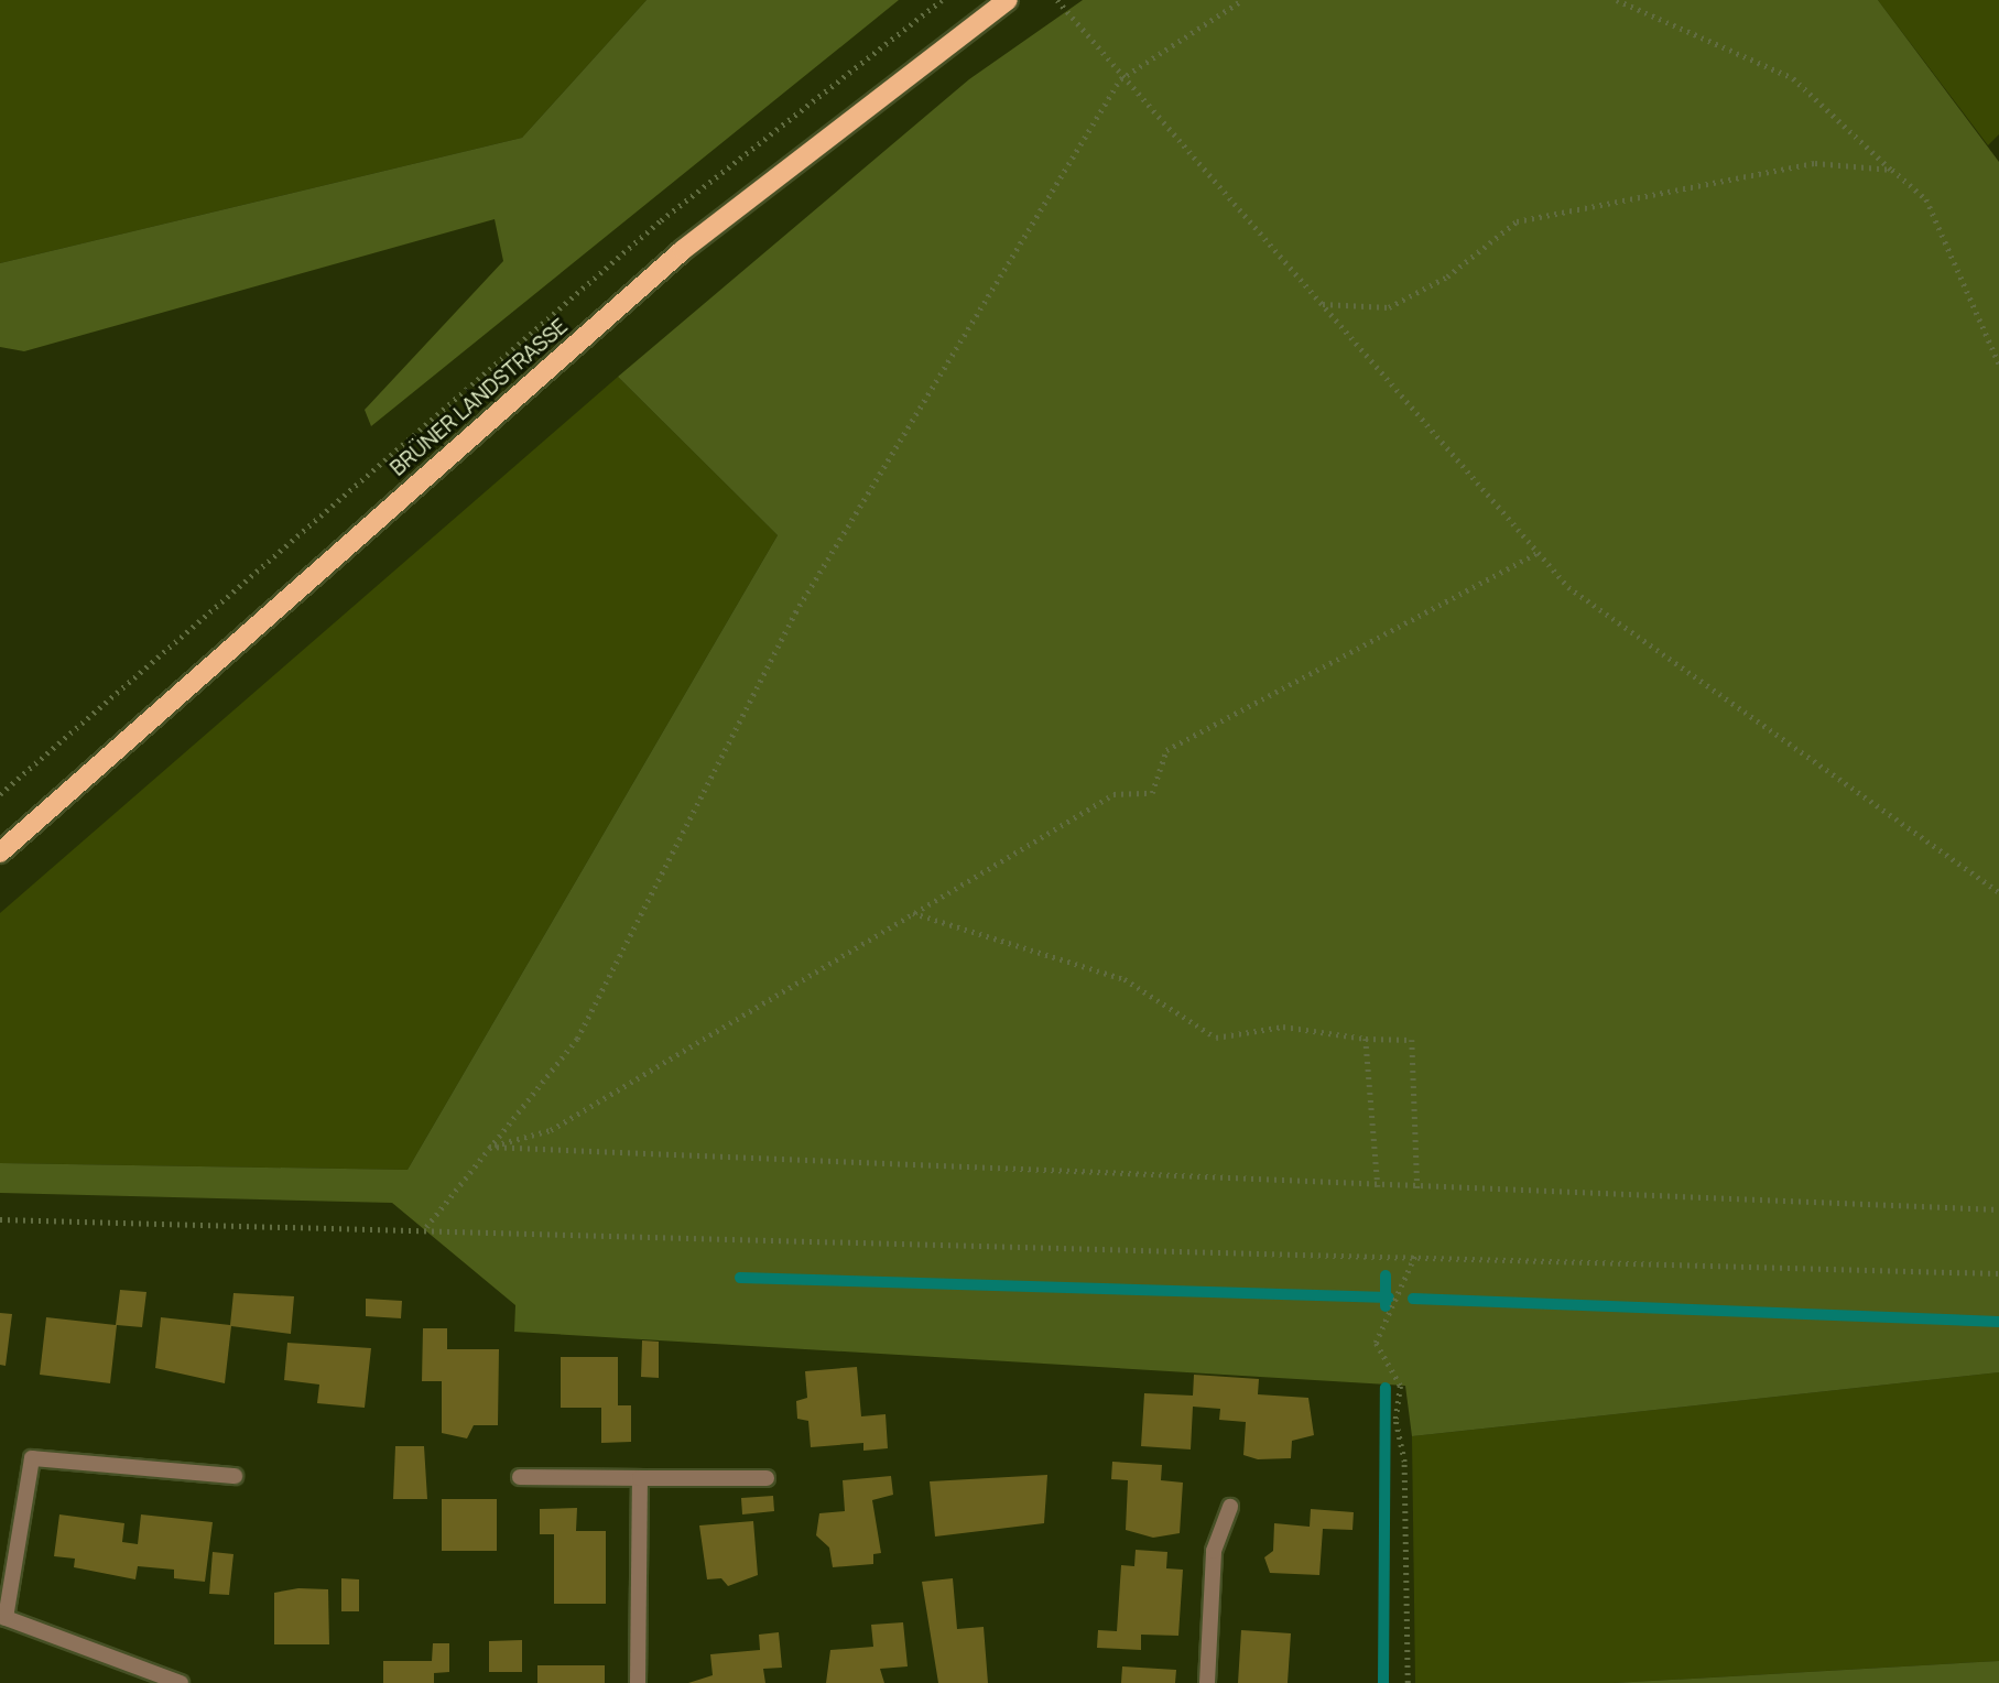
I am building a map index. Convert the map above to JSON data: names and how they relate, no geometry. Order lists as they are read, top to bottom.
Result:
{
  "streets": {
    "main road": ["BRÜNER LANDSTRASSE"]
  }
}
